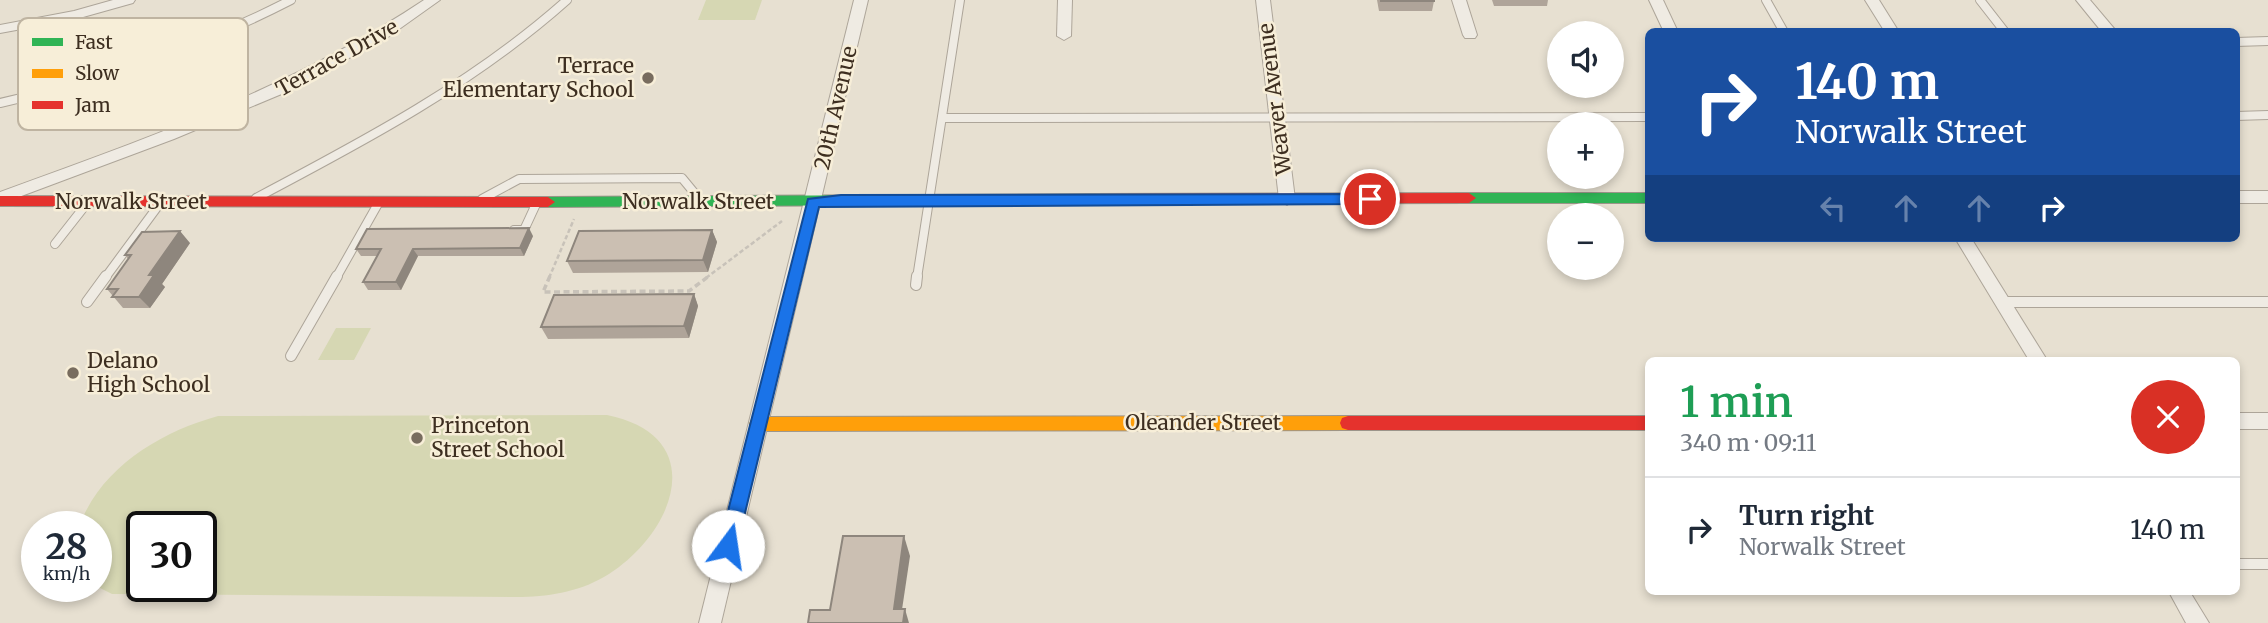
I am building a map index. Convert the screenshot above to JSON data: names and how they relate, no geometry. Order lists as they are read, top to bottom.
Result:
{
  "streets": {
    "street": [
      "Terrace Drive",
      "Weaver Avenue",
      "20th Avenue",
      "Norwalk Street",
      "Oleander Street"
    ]
  },
  "crossings": [
    ["Terrace Drive", "Norwalk Street"],
    ["Weaver Avenue", "Norwalk Street"],
    ["20th Avenue", "Norwalk Street"],
    ["20th Avenue", "Oleander Street"]
  ],
  "places": ["Terrace Elementary School", "Delano High School", "Princeton Street School"],
  "legend": ["Fast", "Slow", "Jam"],
  "page": {
    "map_buttons": ["+", "−"],
    "turn": ["140 m", "Norwalk Street"],
    "heading": ["1 min", "340 m · 09:11"],
    "list": [
      {
        "name": "Turn right",
        "note": "Norwalk Street",
        "value": "140 m"
      }
    ],
    "speed": "28 km/h",
    "limit": "30"
  }
}
